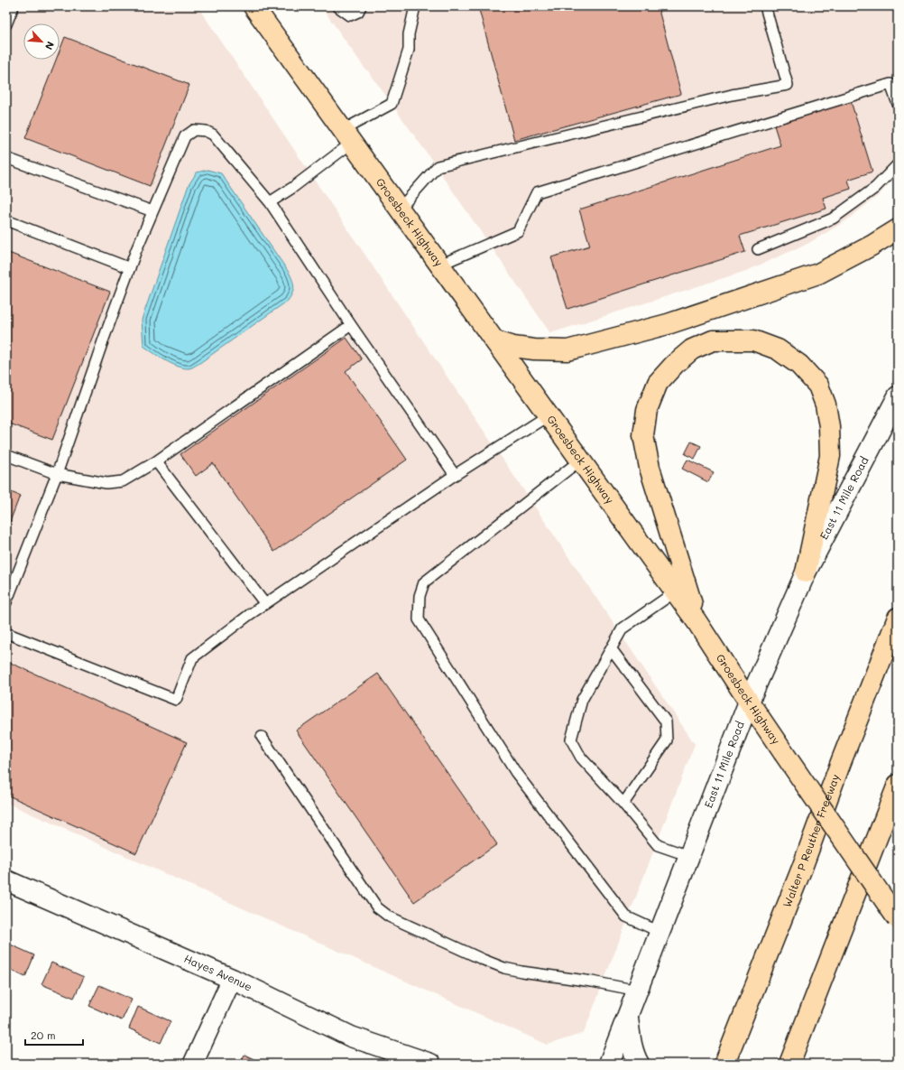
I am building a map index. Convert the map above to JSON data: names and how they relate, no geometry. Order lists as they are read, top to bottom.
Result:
{
  "streets": {
    "main road": [
      "Groesbeck Highway",
      "East 11 Mile Road",
      "Walter P Reuther Freeway",
      "Hayes Avenue"
    ]
  },
  "crossings": [
    ["Groesbeck Highway", "East 11 Mile Road"]
  ],
  "scale_bar": "20 m",
  "north": "bottom right"
}
